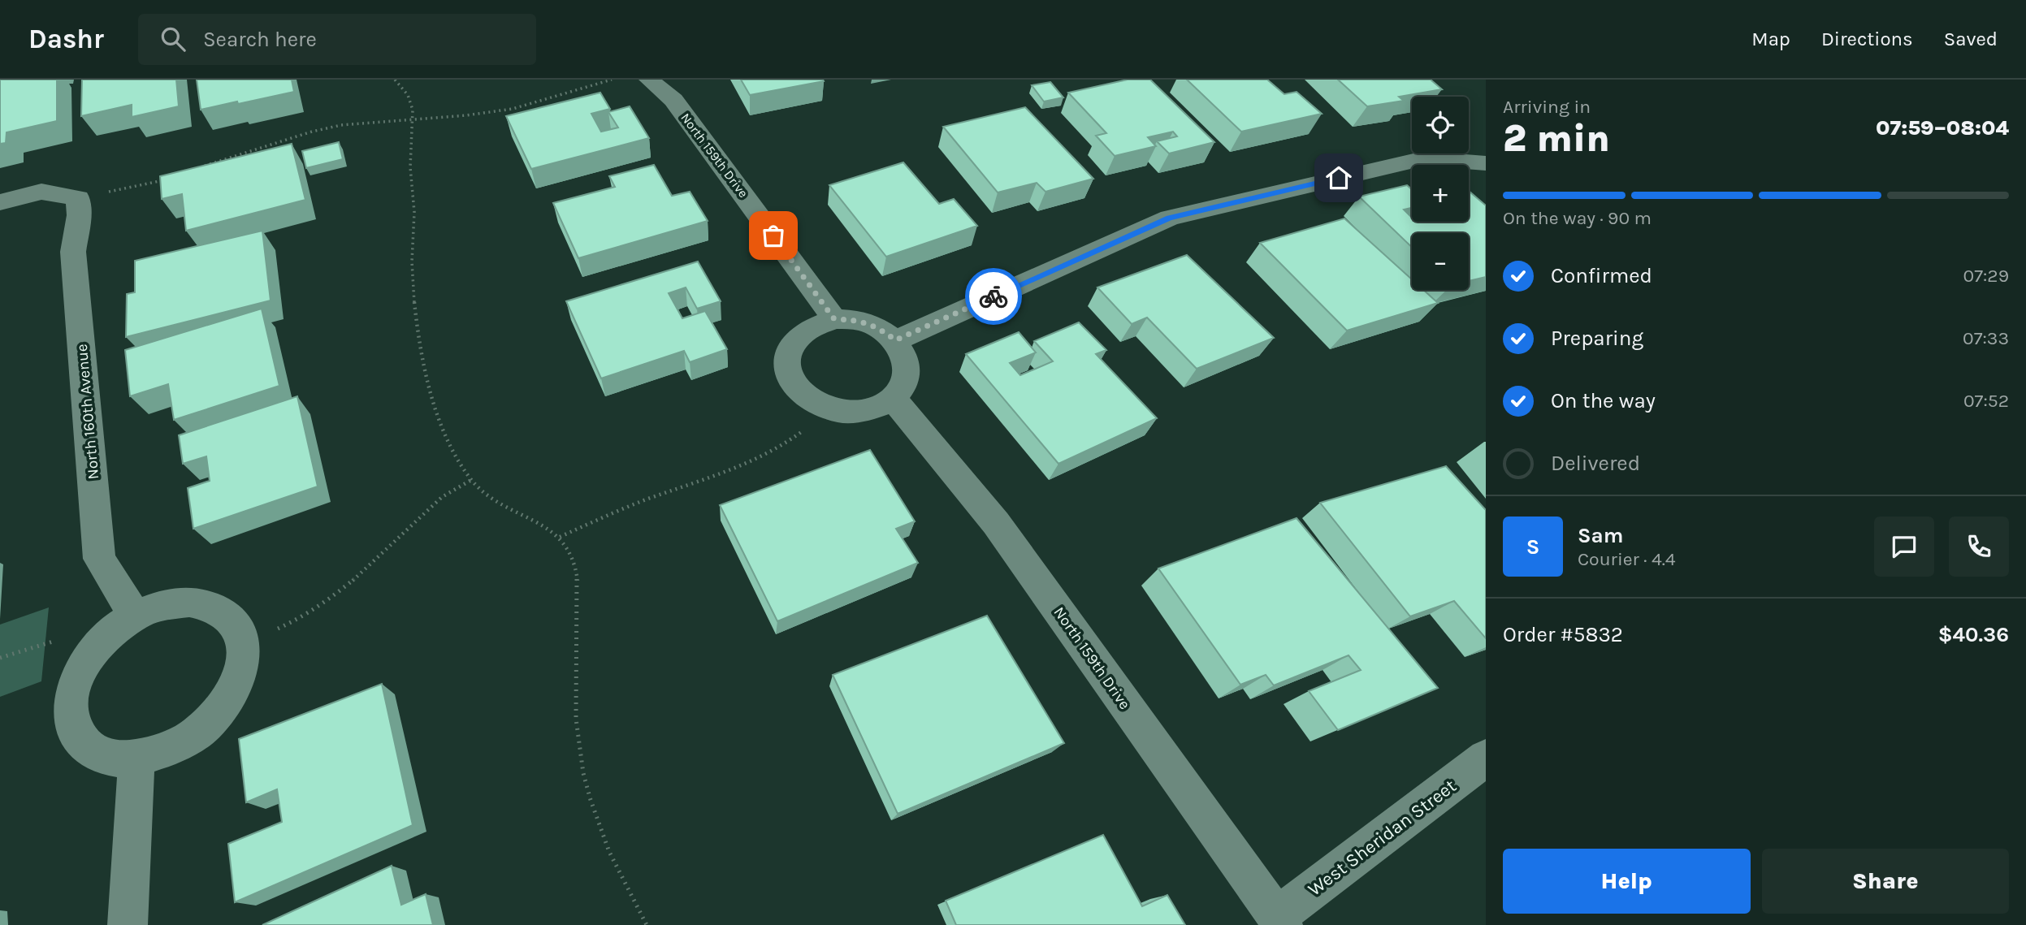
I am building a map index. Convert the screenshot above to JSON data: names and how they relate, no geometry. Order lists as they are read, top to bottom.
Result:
{
  "streets": {
    "street": ["North 159th Drive", "North 160th Avenue", "West Sheridan Street"]
  },
  "crossings": [
    ["North 159th Drive", "West Sheridan Street"]
  ],
  "page": {
    "header": "Dashr",
    "search": "Search here",
    "nav": ["Map", "Directions", "Saved"],
    "heading": ["2 min", "Arriving in", "07:59–08:04"],
    "panel": [
      "Sam",
      "Courier · 4.4",
      "Order #5832",
      "$40.36"
    ],
    "map_buttons": ["+", "−"],
    "bar": "On the way · 90 m",
    "list": [
      ["Confirmed", "07:29"],
      ["Preparing", "07:33"],
      ["On the way", "07:52"],
      "Delivered"
    ],
    "round": "S",
    "buttons": ["Help", "Share"]
  }
}
